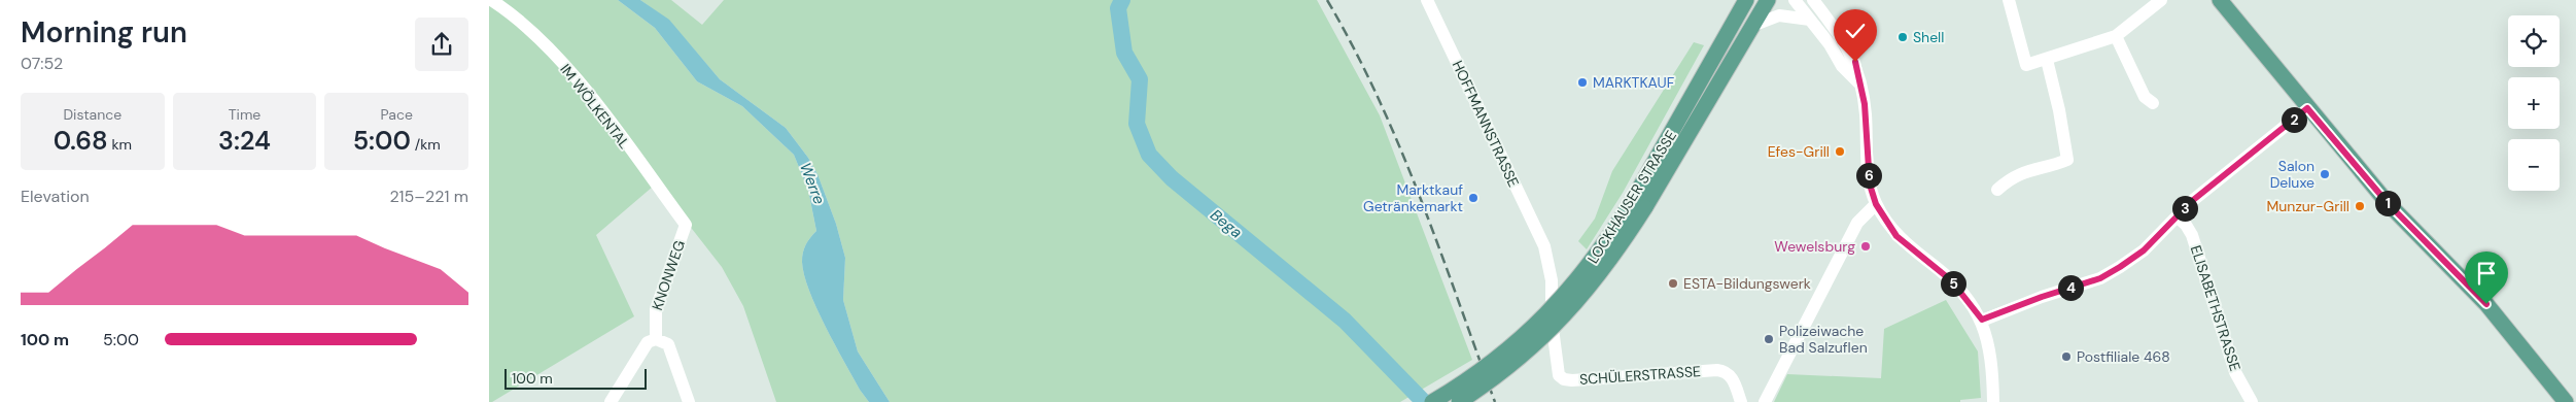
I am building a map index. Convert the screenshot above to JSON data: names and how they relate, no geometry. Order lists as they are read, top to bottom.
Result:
{
  "streets": {
    "main road": ["LOCKHAUSER STRASSE"],
    "street": [
      "IM WÖLKENTAL",
      "HOFFMANNSTRASSE",
      "KNONWEG",
      "ELISABETHSTRASSE",
      "SCHÜLERSTRASSE"
    ]
  },
  "crossings": [
    ["IM WÖLKENTAL", "KNONWEG"],
    ["HOFFMANNSTRASSE", "SCHÜLERSTRASSE"]
  ],
  "water": ["Werre", "Bega"],
  "places": [
    "Shell",
    "MARKTKAUF",
    "Efes-Grill",
    "Salon Deluxe",
    "Marktkauf Getränkemarkt",
    "Munzur-Grill",
    "Wewelsburg",
    "ESTA-Bildungswerk",
    "Polizeiwache Bad Salzuflen",
    "Postfiliale 468"
  ],
  "scale_bar": "100 m",
  "page": {
    "heading": ["Morning run", "07:52"],
    "map_buttons": ["+", "−"],
    "stats": [
      ["Distance", "0.68 km"],
      ["Time", "3:24"],
      ["Pace", "5:00 /km"]
    ],
    "pins": [
      "2",
      "6",
      "1",
      "3",
      "5",
      "4"
    ],
    "chart": ["Elevation", "215–221 m"],
    "list": [
      {
        "name": "100 m",
        "note": "5:00"
      }
    ],
    "scale": "100 m"
  }
}
